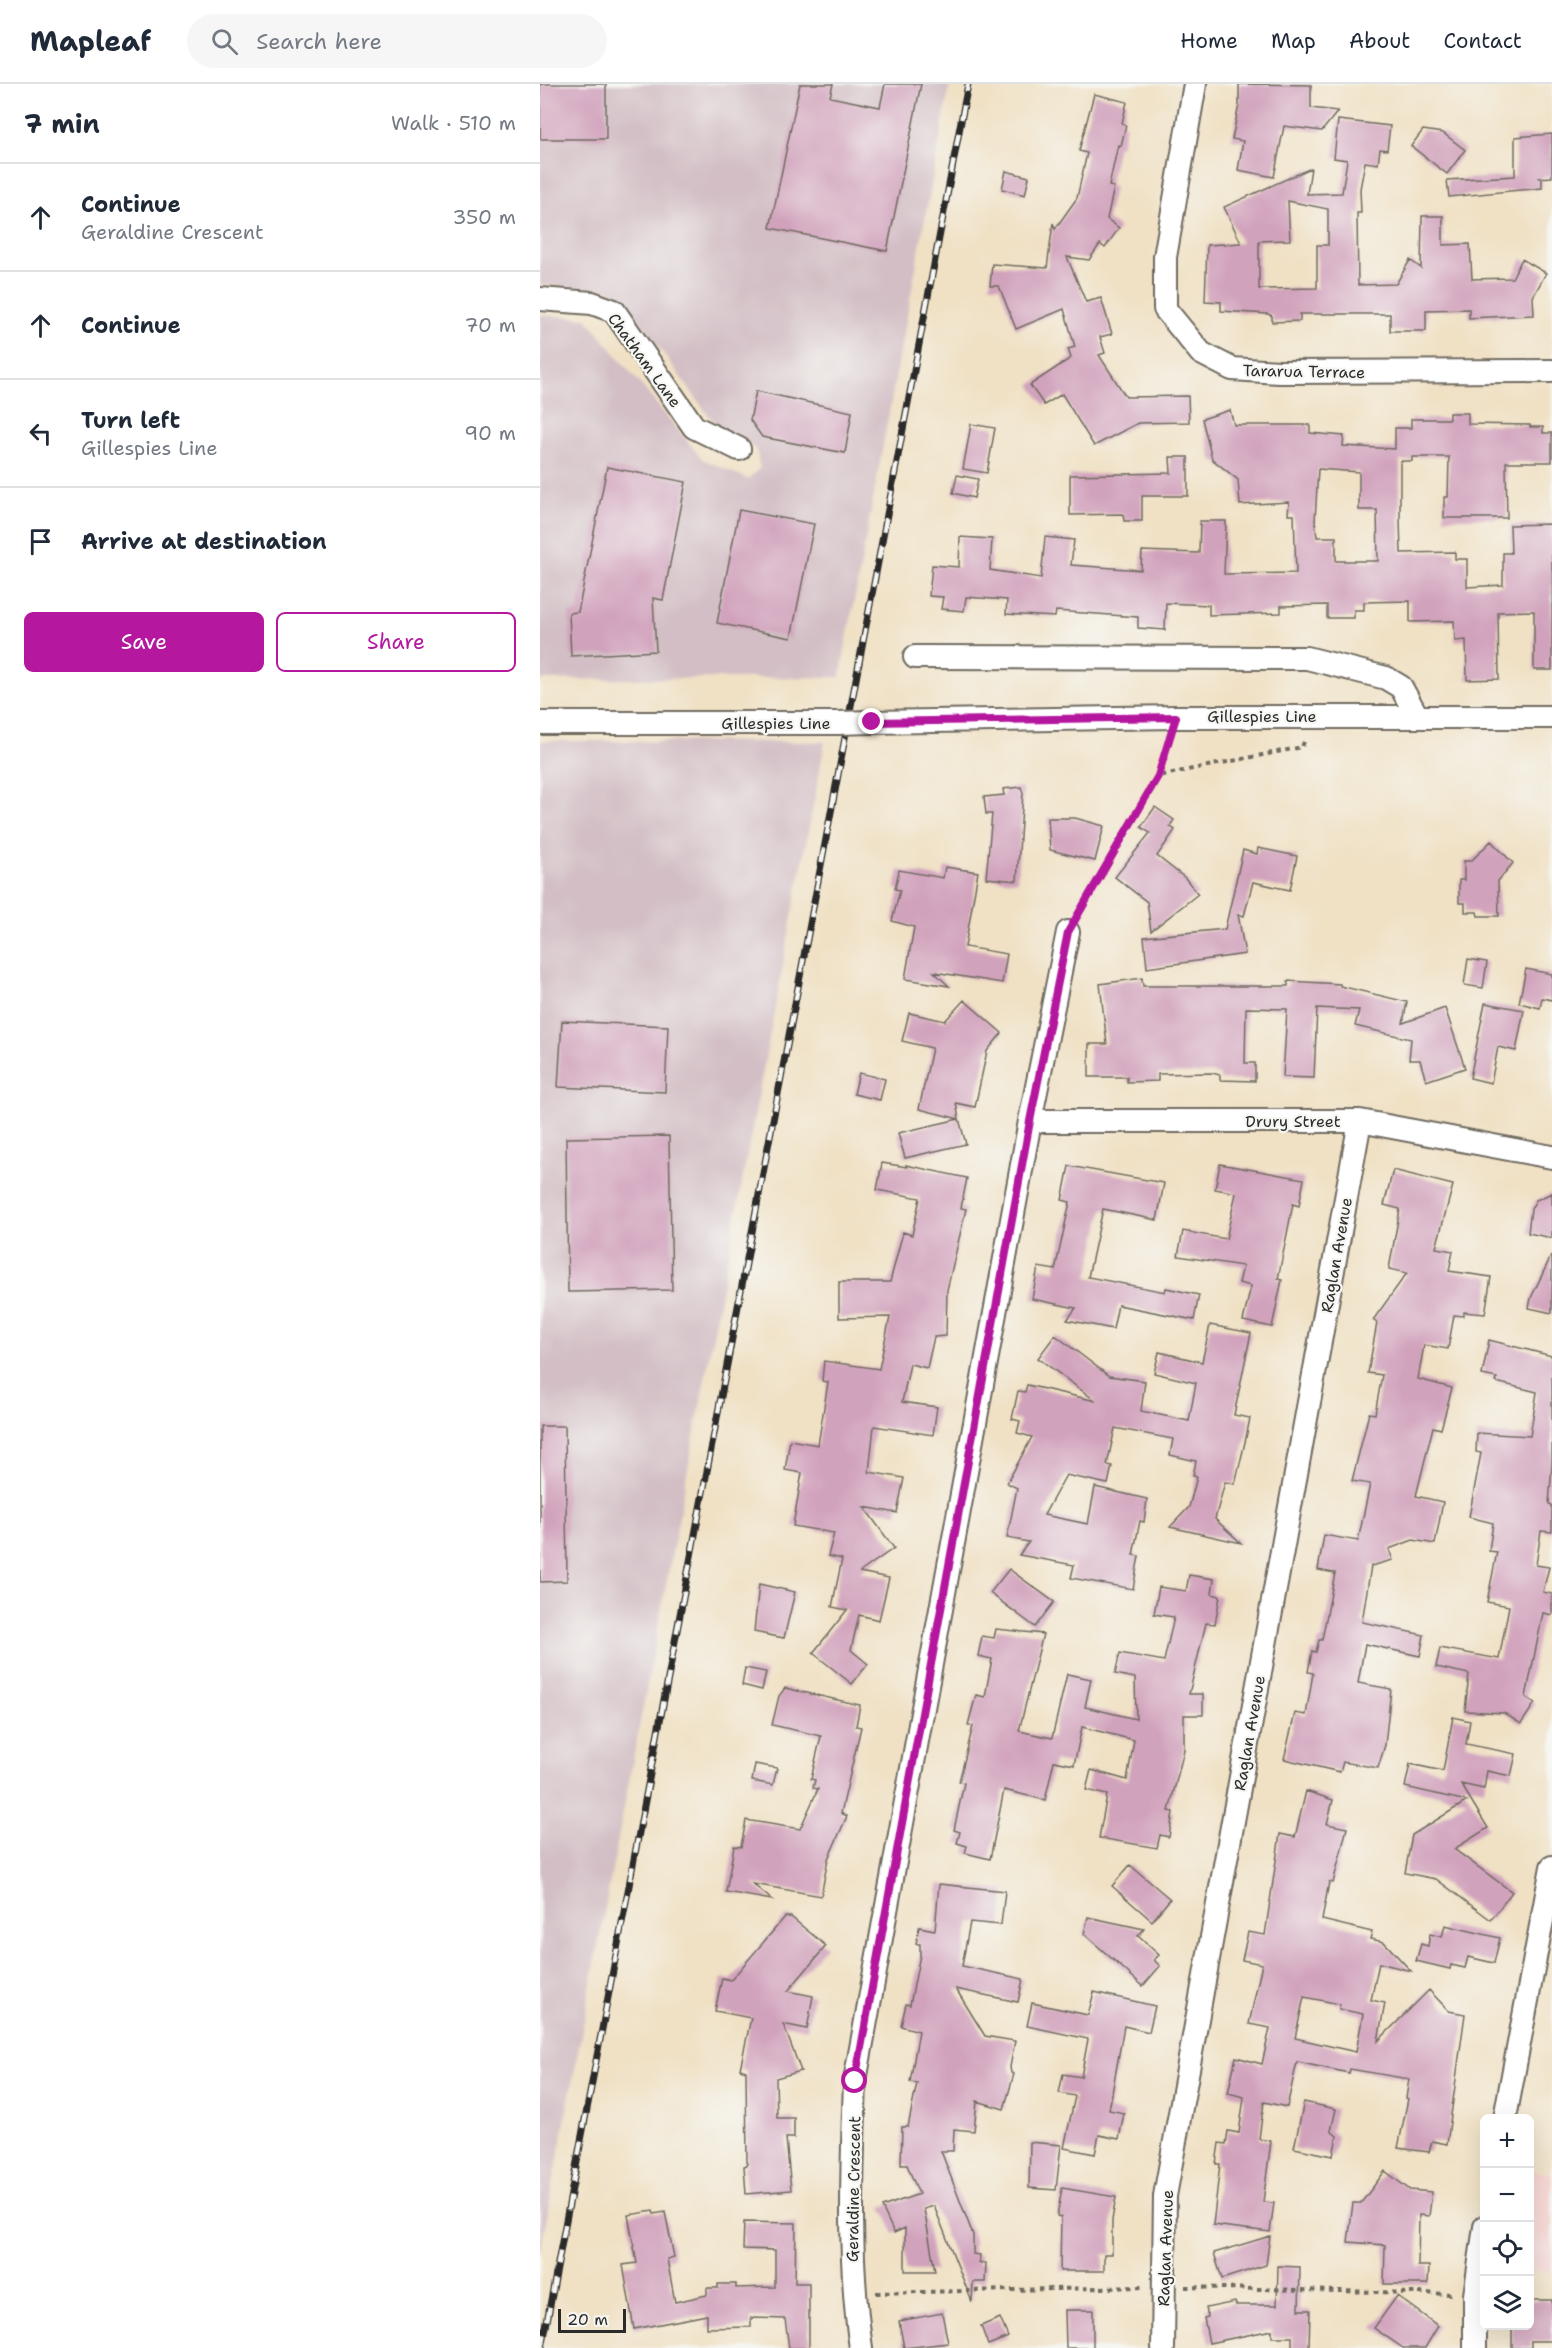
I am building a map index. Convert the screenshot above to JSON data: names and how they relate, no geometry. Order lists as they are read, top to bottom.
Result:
{
  "streets": {
    "street": [
      "Chatham Lane",
      "Tararua Terrace",
      "Gillespies Line",
      "Drury Street",
      "Raglan Avenue",
      "Geraldine Crescent"
    ]
  },
  "crossings": [
    ["Drury Street", "Raglan Avenue"],
    ["Drury Street", "Geraldine Crescent"]
  ],
  "scale_bar": "20 m",
  "page": {
    "header": "Mapleaf",
    "search": "Search here",
    "nav": [
      "Home",
      "Map",
      "About",
      "Contact"
    ],
    "heading": ["7 min", "Walk · 510 m"],
    "list": [
      ["Continue", "Geraldine Crescent", "350 m"],
      ["Continue", "70 m"],
      ["Turn left", "Gillespies Line", "90 m"],
      "Arrive at destination"
    ],
    "buttons": ["Save", "Share"],
    "map_buttons": ["+", "−"],
    "scale": "20 m"
  }
}
